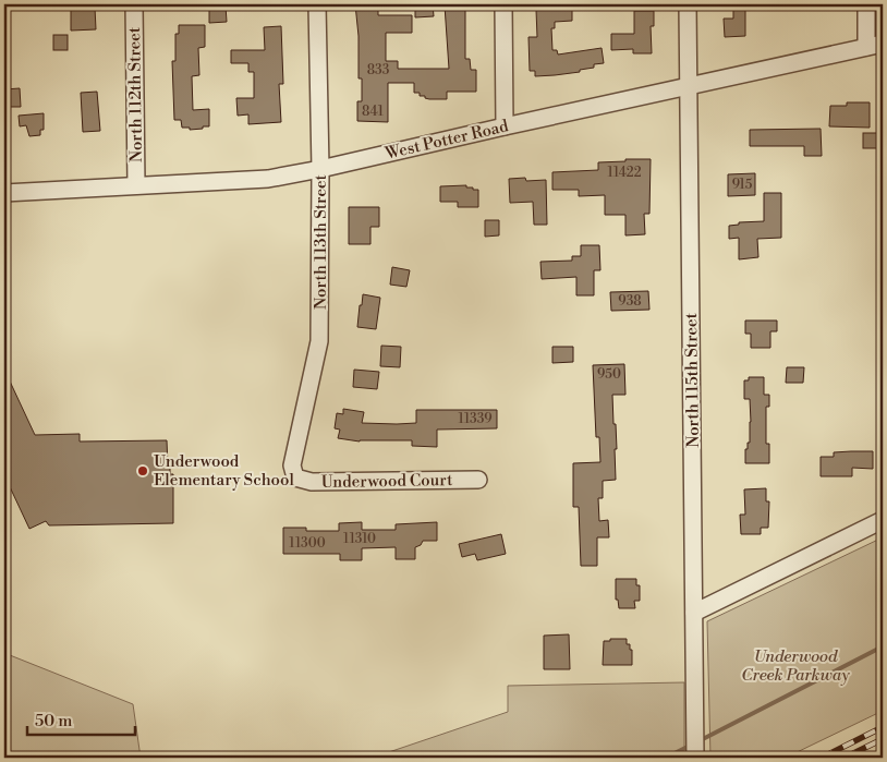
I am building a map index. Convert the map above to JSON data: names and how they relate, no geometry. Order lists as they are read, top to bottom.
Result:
{
  "streets": {
    "street": [
      "North 112th Street",
      "West Potter Road",
      "North 113th Street",
      "North 115th Street",
      "Underwood Court"
    ]
  },
  "crossings": [
    ["North 112th Street", "West Potter Road"],
    ["West Potter Road", "North 113th Street"],
    ["West Potter Road", "North 115th Street"],
    ["North 113th Street", "Underwood Court"]
  ],
  "parks": ["Underwood Creek Parkway"],
  "places": ["Underwood Elementary School"],
  "house_numbers": [
    "833",
    "841",
    "11422",
    "915",
    "938",
    "950",
    "11339",
    "11310",
    "11300"
  ],
  "scale_bar": "50 m"
}
